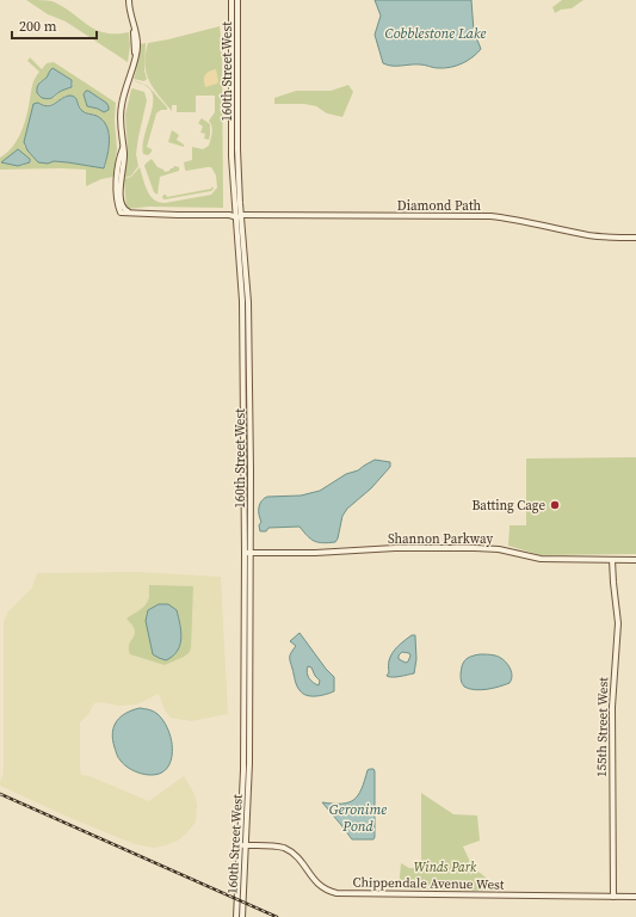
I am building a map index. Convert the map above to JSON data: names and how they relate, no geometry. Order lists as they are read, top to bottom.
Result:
{
  "streets": {
    "main road": [
      "160th Street West",
      "Diamond Path",
      "Shannon Parkway",
      "155th Street West",
      "Chippendale Avenue West"
    ]
  },
  "crossings": [
    ["160th Street West", "Diamond Path"],
    ["160th Street West", "Shannon Parkway"],
    ["160th Street West", "Chippendale Avenue West"],
    ["Shannon Parkway", "155th Street West"],
    ["155th Street West", "Chippendale Avenue West"]
  ],
  "water": ["Cobblestone Lake", "Geronime Pond"],
  "parks": ["Winds Park"],
  "places": ["Batting Cage"],
  "scale_bar": "200 m"
}
